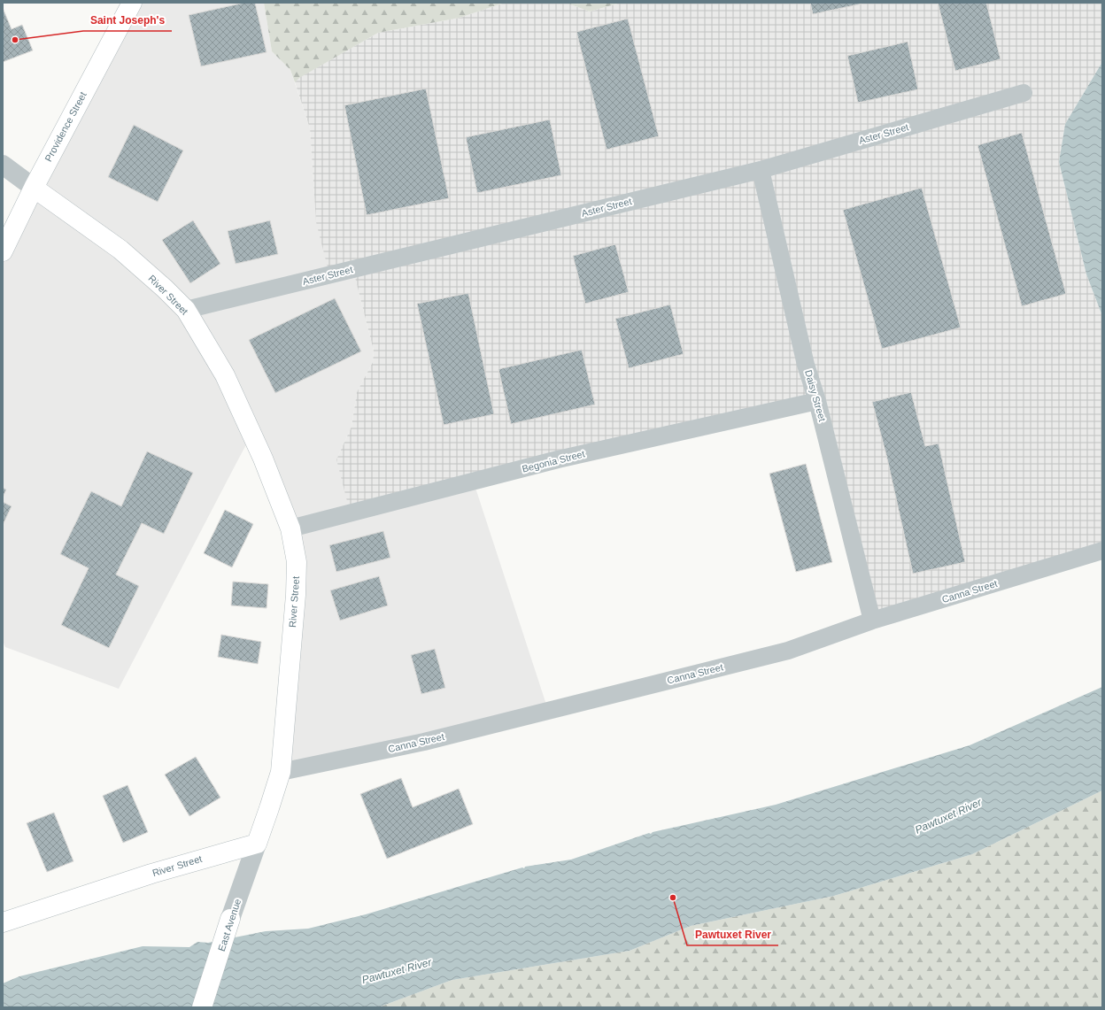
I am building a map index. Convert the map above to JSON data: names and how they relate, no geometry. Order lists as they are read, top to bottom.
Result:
{
  "streets": {
    "main road": ["Providence Street", "River Street", "East Avenue"],
    "street": [
      "Aster Street",
      "Daisy Street",
      "Begonia Street",
      "Canna Street"
    ]
  },
  "crossings": [
    ["Providence Street", "River Street"],
    ["Aster Street", "River Street"],
    ["Aster Street", "Daisy Street"],
    ["River Street", "Begonia Street"],
    ["River Street", "Canna Street"],
    ["River Street", "East Avenue"],
    ["Daisy Street", "Begonia Street"],
    ["Daisy Street", "Canna Street"]
  ],
  "water": ["Pawtuxet River"],
  "places": ["Saint Joseph's", "Pawtuxet River"]
}
